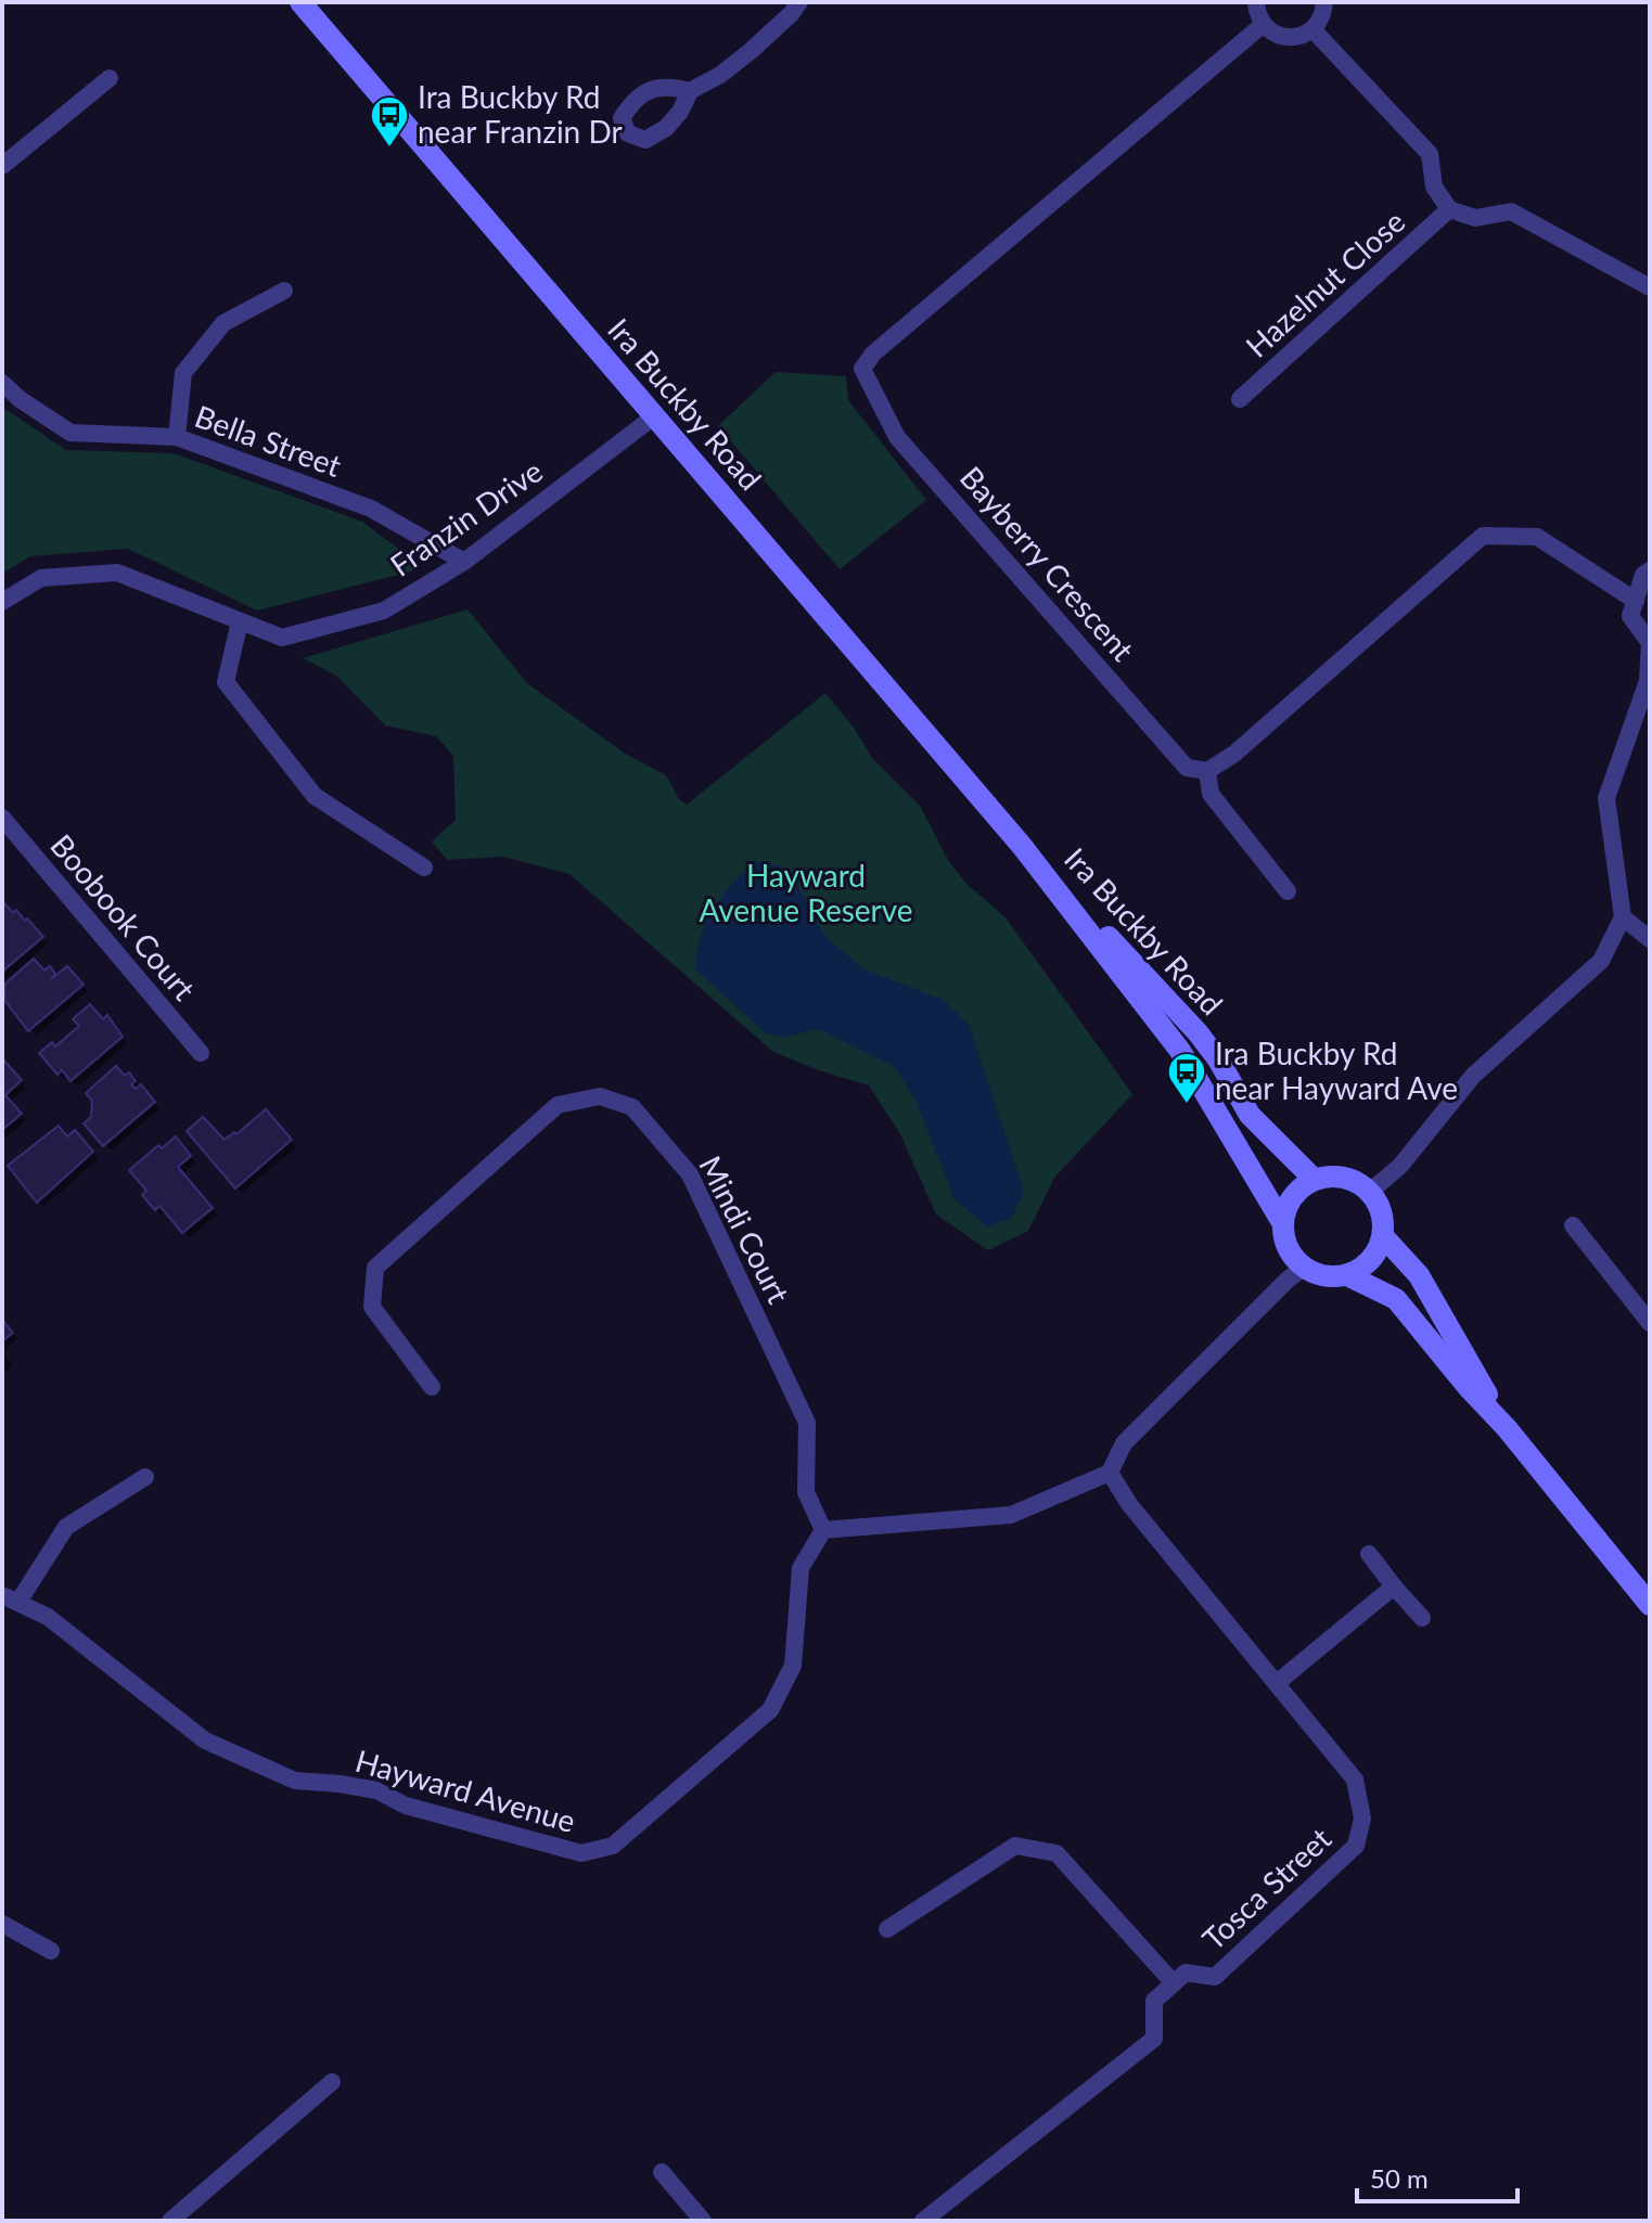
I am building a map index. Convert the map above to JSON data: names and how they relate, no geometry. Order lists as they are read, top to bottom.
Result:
{
  "streets": {
    "street": [
      "Hazelnut Close",
      "Ira Buckby Road",
      "Bella Street",
      "Franzin Drive",
      "Bayberry Crescent",
      "Boobook Court",
      "Mindi Court",
      "Hayward Avenue",
      "Tosca Street"
    ]
  },
  "crossings": [
    ["Ira Buckby Road", "Franzin Drive"],
    ["Bella Street", "Franzin Drive"],
    ["Mindi Court", "Hayward Avenue"]
  ],
  "parks": ["Hayward Avenue Reserve"],
  "places": {
    "bus stop": ["Ira Buckby Rd near Franzin Dr", "Ira Buckby Rd near Hayward Ave"]
  },
  "scale_bar": "50 m"
}
